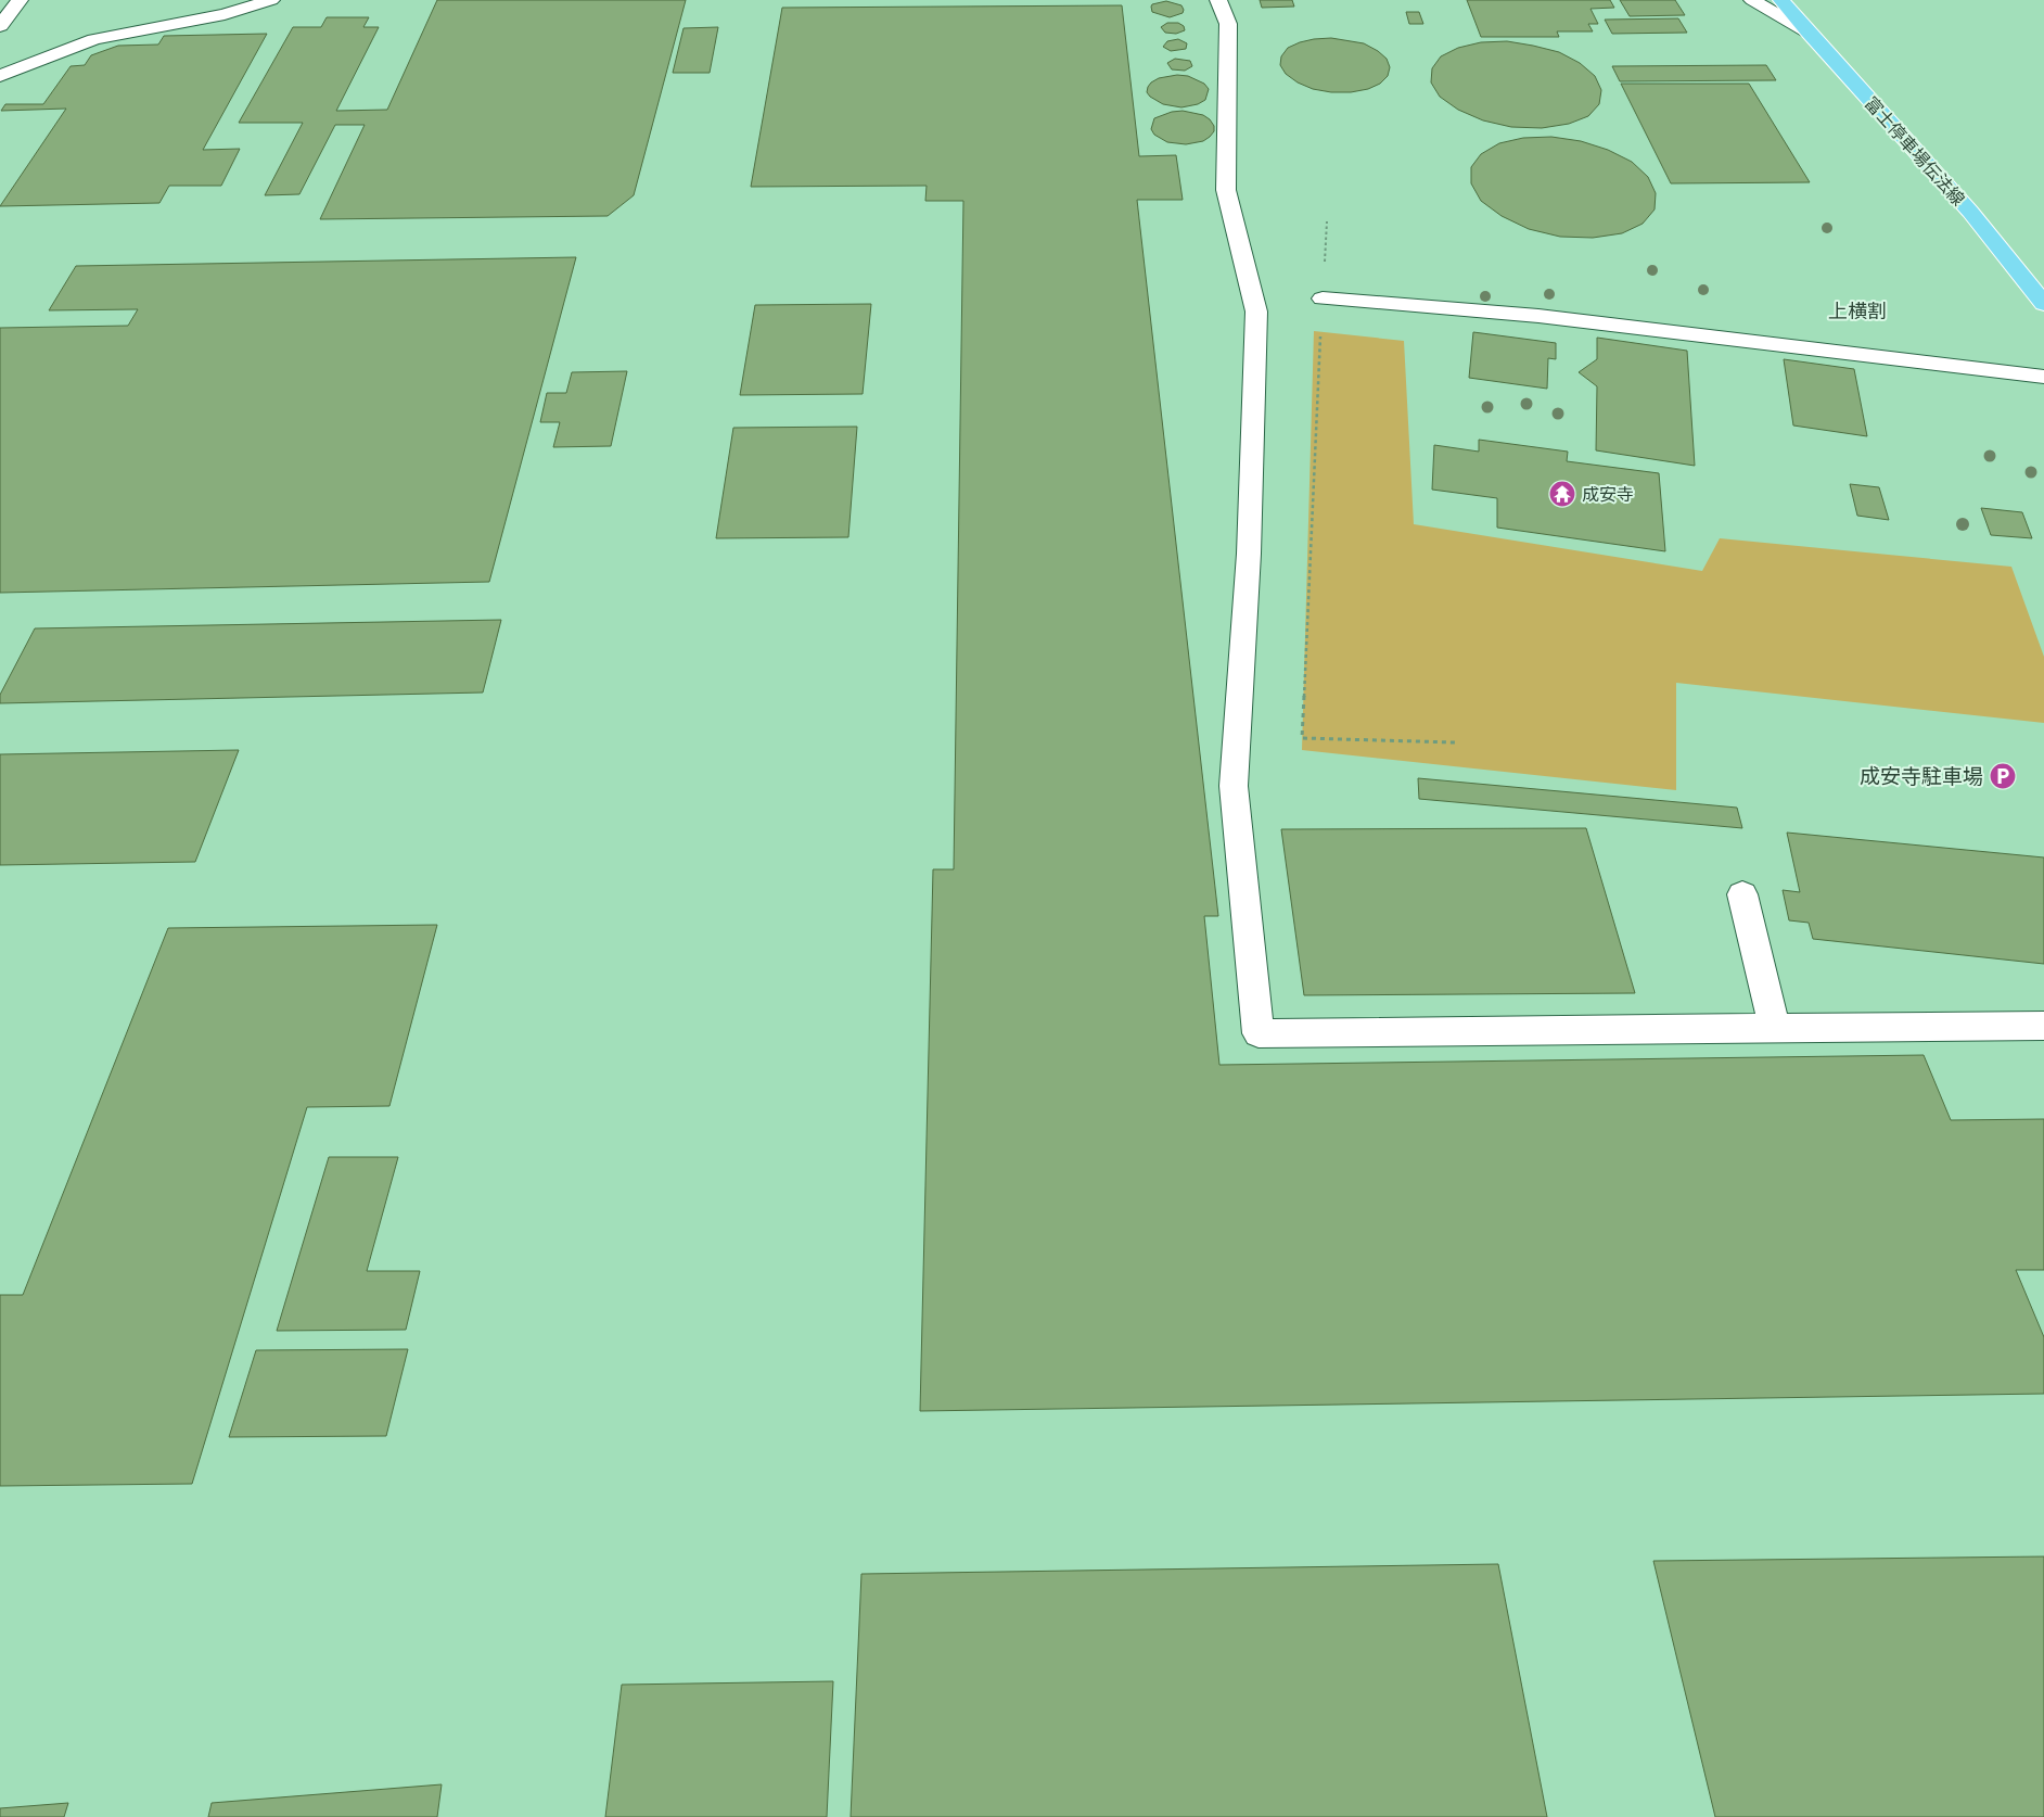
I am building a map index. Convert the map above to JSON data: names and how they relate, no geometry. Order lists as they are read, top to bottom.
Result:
{
  "streets": {
    "main road": ["富士停車場伝法線"]
  },
  "districts": ["上横割"],
  "places": {
    "temple": ["成安寺"],
    "parking": ["成安寺駐車場"]
  }
}
